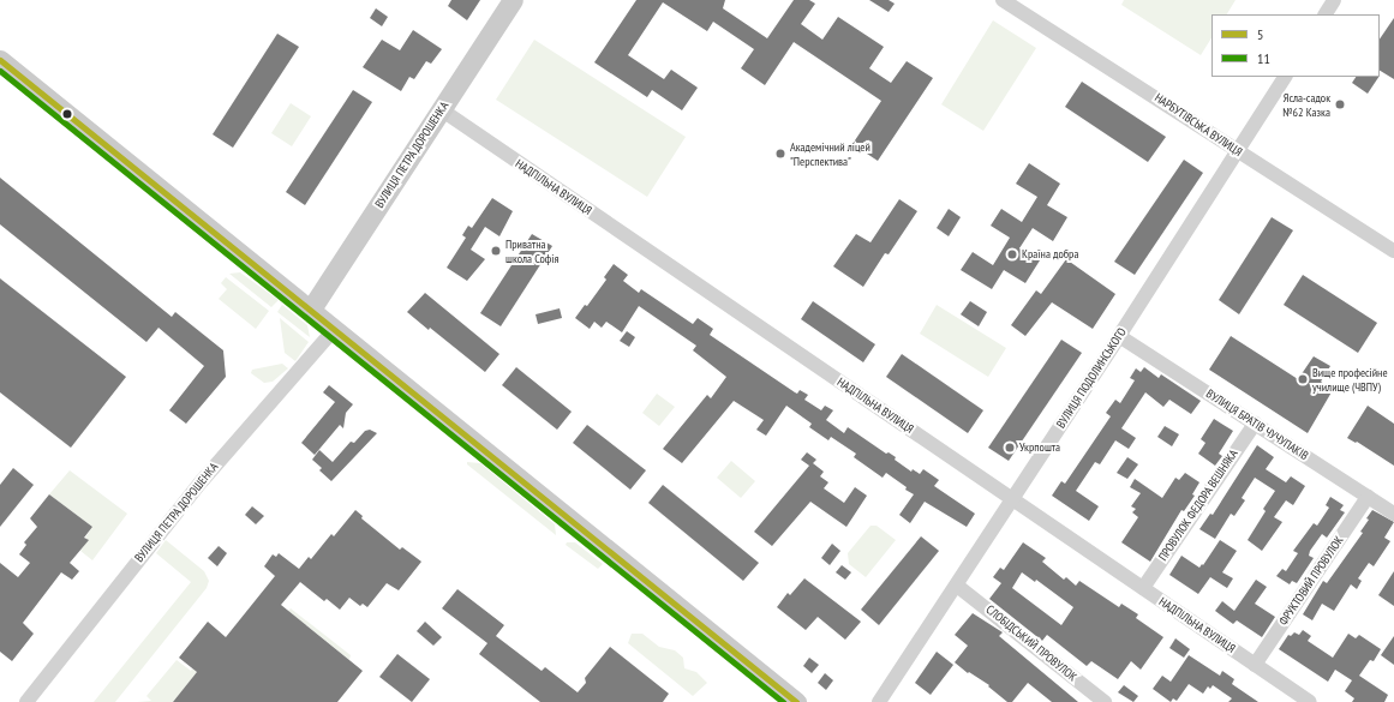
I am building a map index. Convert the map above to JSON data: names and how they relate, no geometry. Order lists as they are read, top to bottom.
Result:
{
  "streets": {
    "main road": ["ВУЛИЦЯ ПЕТРА ДОРОШЕНКА"],
    "street": [
      "НАРБУТІВСЬКА ВУЛИЦЯ",
      "НАДПІЛЬНА ВУЛИЦЯ",
      "ВУЛИЦЯ ПОДОЛИНСЬКОГО",
      "ВУЛИЦЯ БРАТІВ ЧУЧУПАКІВ",
      "ПРОВУЛОК ФЕДОРА ВЕШНЯКА",
      "ФРУКТОВИЙ ПРОВУЛОК",
      "СЛОБІДСЬКИЙ ПРОВУЛОК"
    ]
  },
  "crossings": [
    ["НАРБУТІВСЬКА ВУЛИЦЯ", "ВУЛИЦЯ ПОДОЛИНСЬКОГО"],
    ["ВУЛИЦЯ ПЕТРА ДОРОШЕНКА", "НАДПІЛЬНА ВУЛИЦЯ"],
    ["НАДПІЛЬНА ВУЛИЦЯ", "ВУЛИЦЯ ПОДОЛИНСЬКОГО"],
    ["НАДПІЛЬНА ВУЛИЦЯ", "ПРОВУЛОК ФЕДОРА ВЕШНЯКА"],
    ["НАДПІЛЬНА ВУЛИЦЯ", "ФРУКТОВИЙ ПРОВУЛОК"],
    ["ВУЛИЦЯ ПОДОЛИНСЬКОГО", "ВУЛИЦЯ БРАТІВ ЧУЧУПАКІВ"],
    ["ВУЛИЦЯ ПОДОЛИНСЬКОГО", "СЛОБІДСЬКИЙ ПРОВУЛОК"],
    ["ВУЛИЦЯ БРАТІВ ЧУЧУПАКІВ", "ПРОВУЛОК ФЕДОРА ВЕШНЯКА"],
    ["ВУЛИЦЯ БРАТІВ ЧУЧУПАКІВ", "ФРУКТОВИЙ ПРОВУЛОК"]
  ],
  "places": [
    "Ясла-садок №62 Казка",
    "Академічний ліцей \"Перспектива\"",
    "Приватна школа Софія",
    "Країна добра",
    "Вище професійне училище (ЧВПУ)",
    "Укрпошта"
  ],
  "lines": ["transit line 5", "transit line 11"],
  "legend": ["5", "11"]
}
